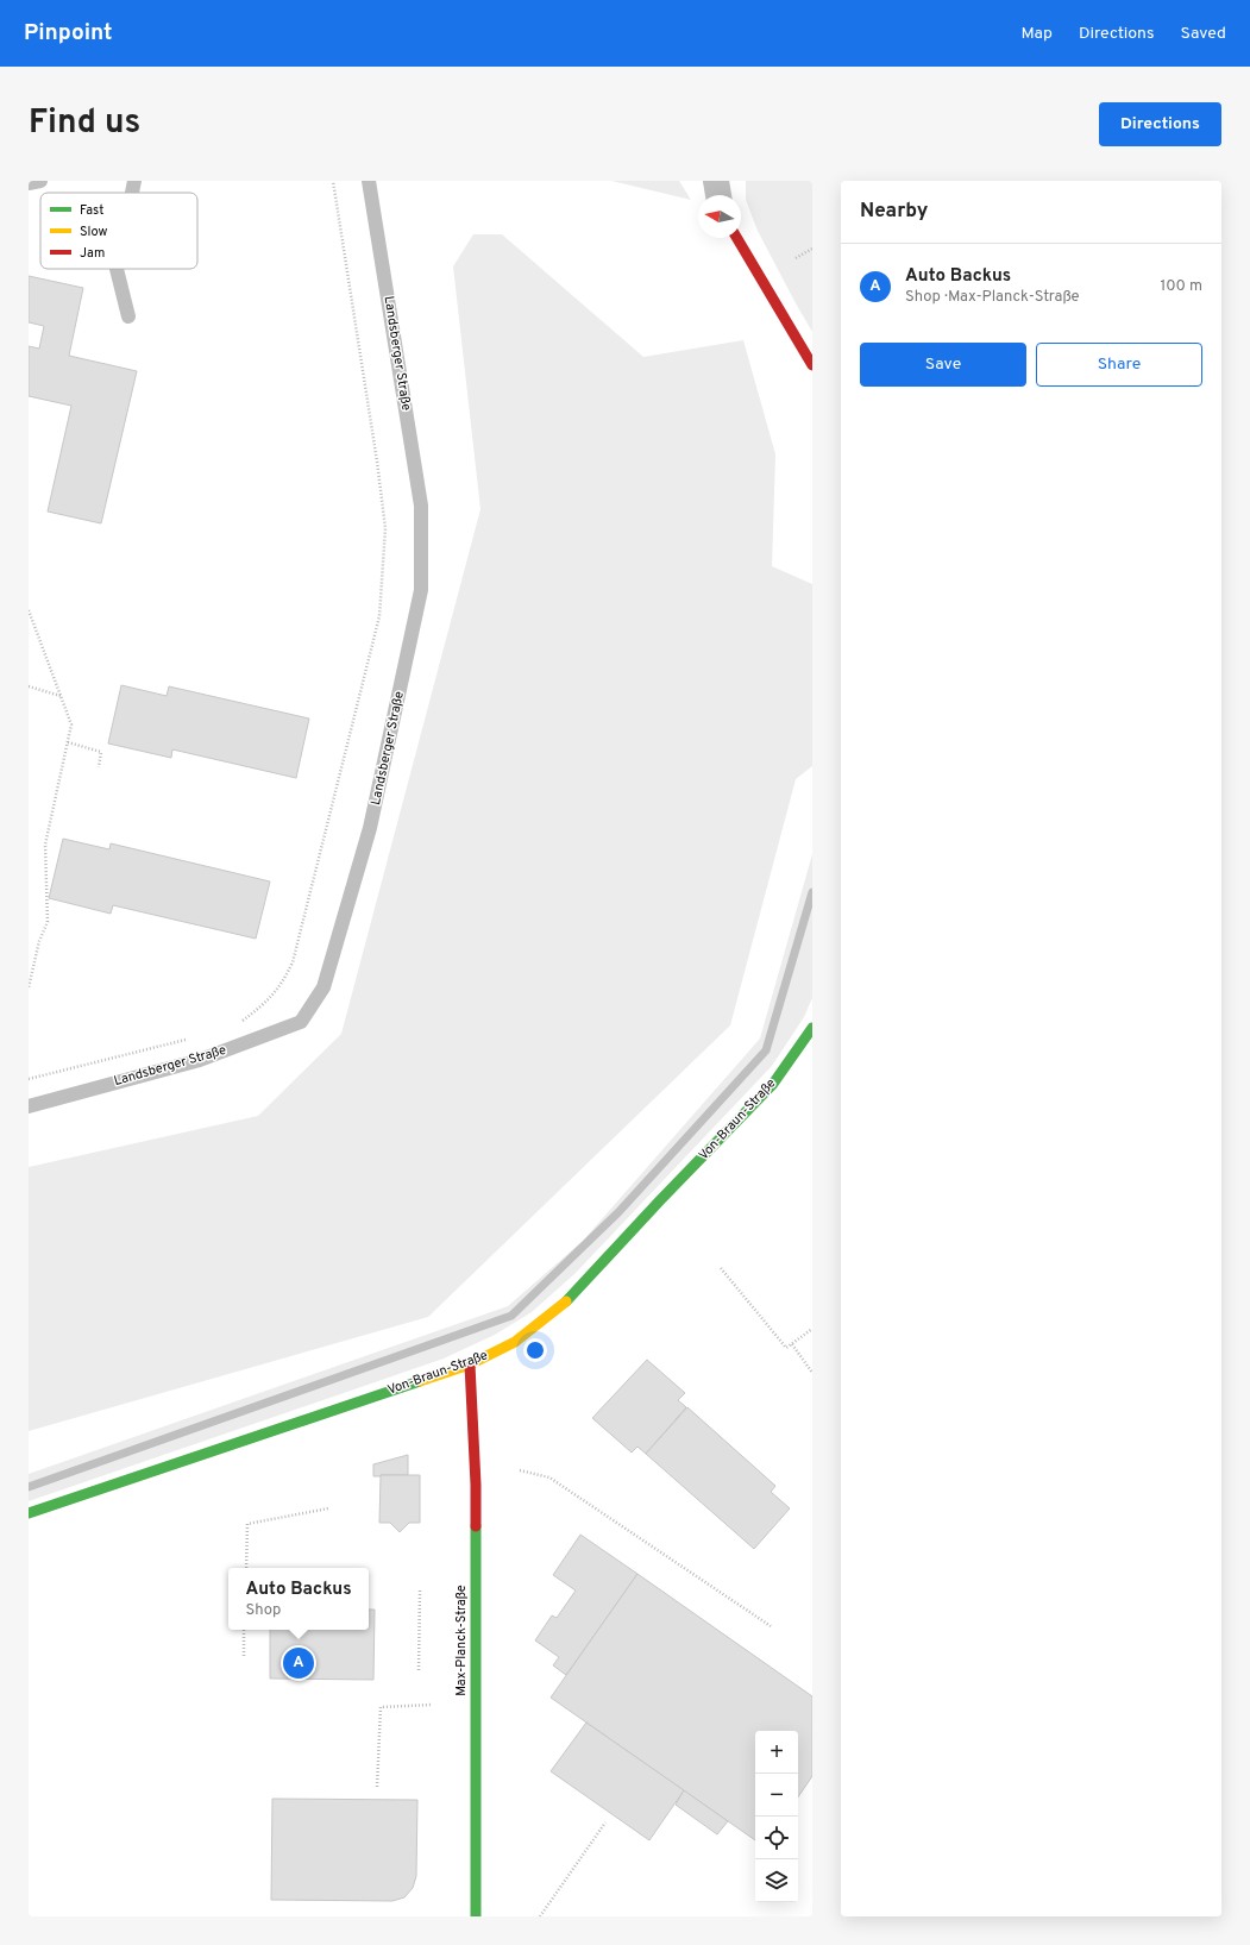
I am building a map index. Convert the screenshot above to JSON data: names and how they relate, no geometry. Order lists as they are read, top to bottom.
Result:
{
  "streets": {
    "street": ["Von-Braun-Straße", "Max-Planck-Straße"],
    "lane": ["Landsberger Straße"]
  },
  "crossings": [
    ["Von-Braun-Straße", "Max-Planck-Straße"]
  ],
  "legend": ["Fast", "Slow", "Jam"],
  "north": "left",
  "page": {
    "header": "Pinpoint",
    "nav": ["Map", "Directions", "Saved"],
    "title": "Find us",
    "buttons": [
      "Directions",
      ["Save", "Share"]
    ],
    "heading": "Nearby",
    "list": [
      {
        "mark": "A",
        "name": "Auto Backus",
        "note": "Shop · Max-Planck-Straße",
        "value": "100 m"
      }
    ],
    "popup": ["Auto Backus", "Shop"],
    "pins": "A",
    "map_buttons": ["+", "−"]
  }
}
